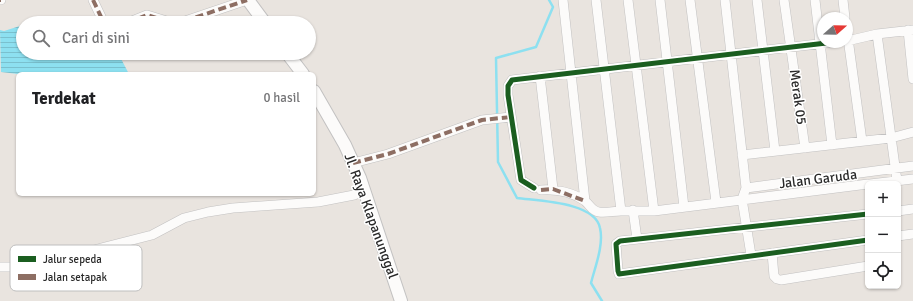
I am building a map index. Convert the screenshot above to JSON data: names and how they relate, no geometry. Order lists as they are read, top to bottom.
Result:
{
  "streets": {
    "street": ["Merak 05", "Jalan Garuda", "Jl. Raya Klapanunggal"]
  },
  "legend": ["Jalur sepeda", "Jalan setapak"],
  "north": "right",
  "page": {
    "search": "Cari di sini",
    "heading": ["Terdekat", "0 hasil"],
    "map_buttons": ["+", "−"]
  }
}
